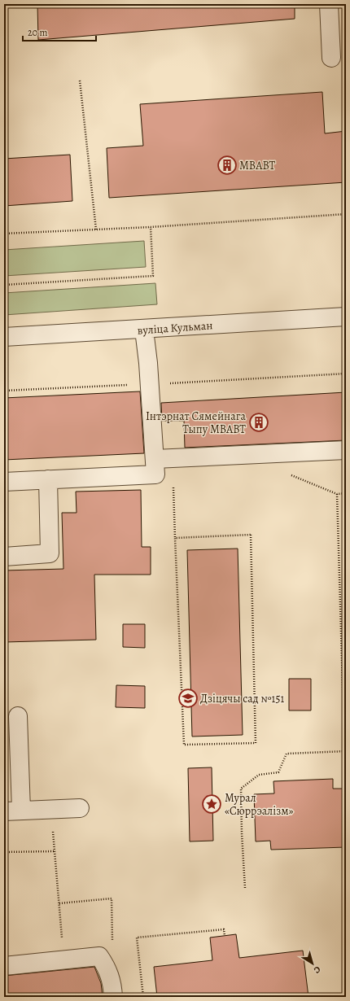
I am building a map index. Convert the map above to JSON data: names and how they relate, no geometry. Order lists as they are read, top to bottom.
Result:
{
  "streets": {
    "street": ["вуліца Кульман"]
  },
  "places": {
    "building": ["МВАВТ", "Інтэрнат Сямейнага Тыпу МВАВТ"],
    "school or university": ["Дзіцячы сад №151"],
    "place": ["Мурал «Сюррэалізм»"]
  },
  "scale_bar": "20 m",
  "north": "bottom right"
}
